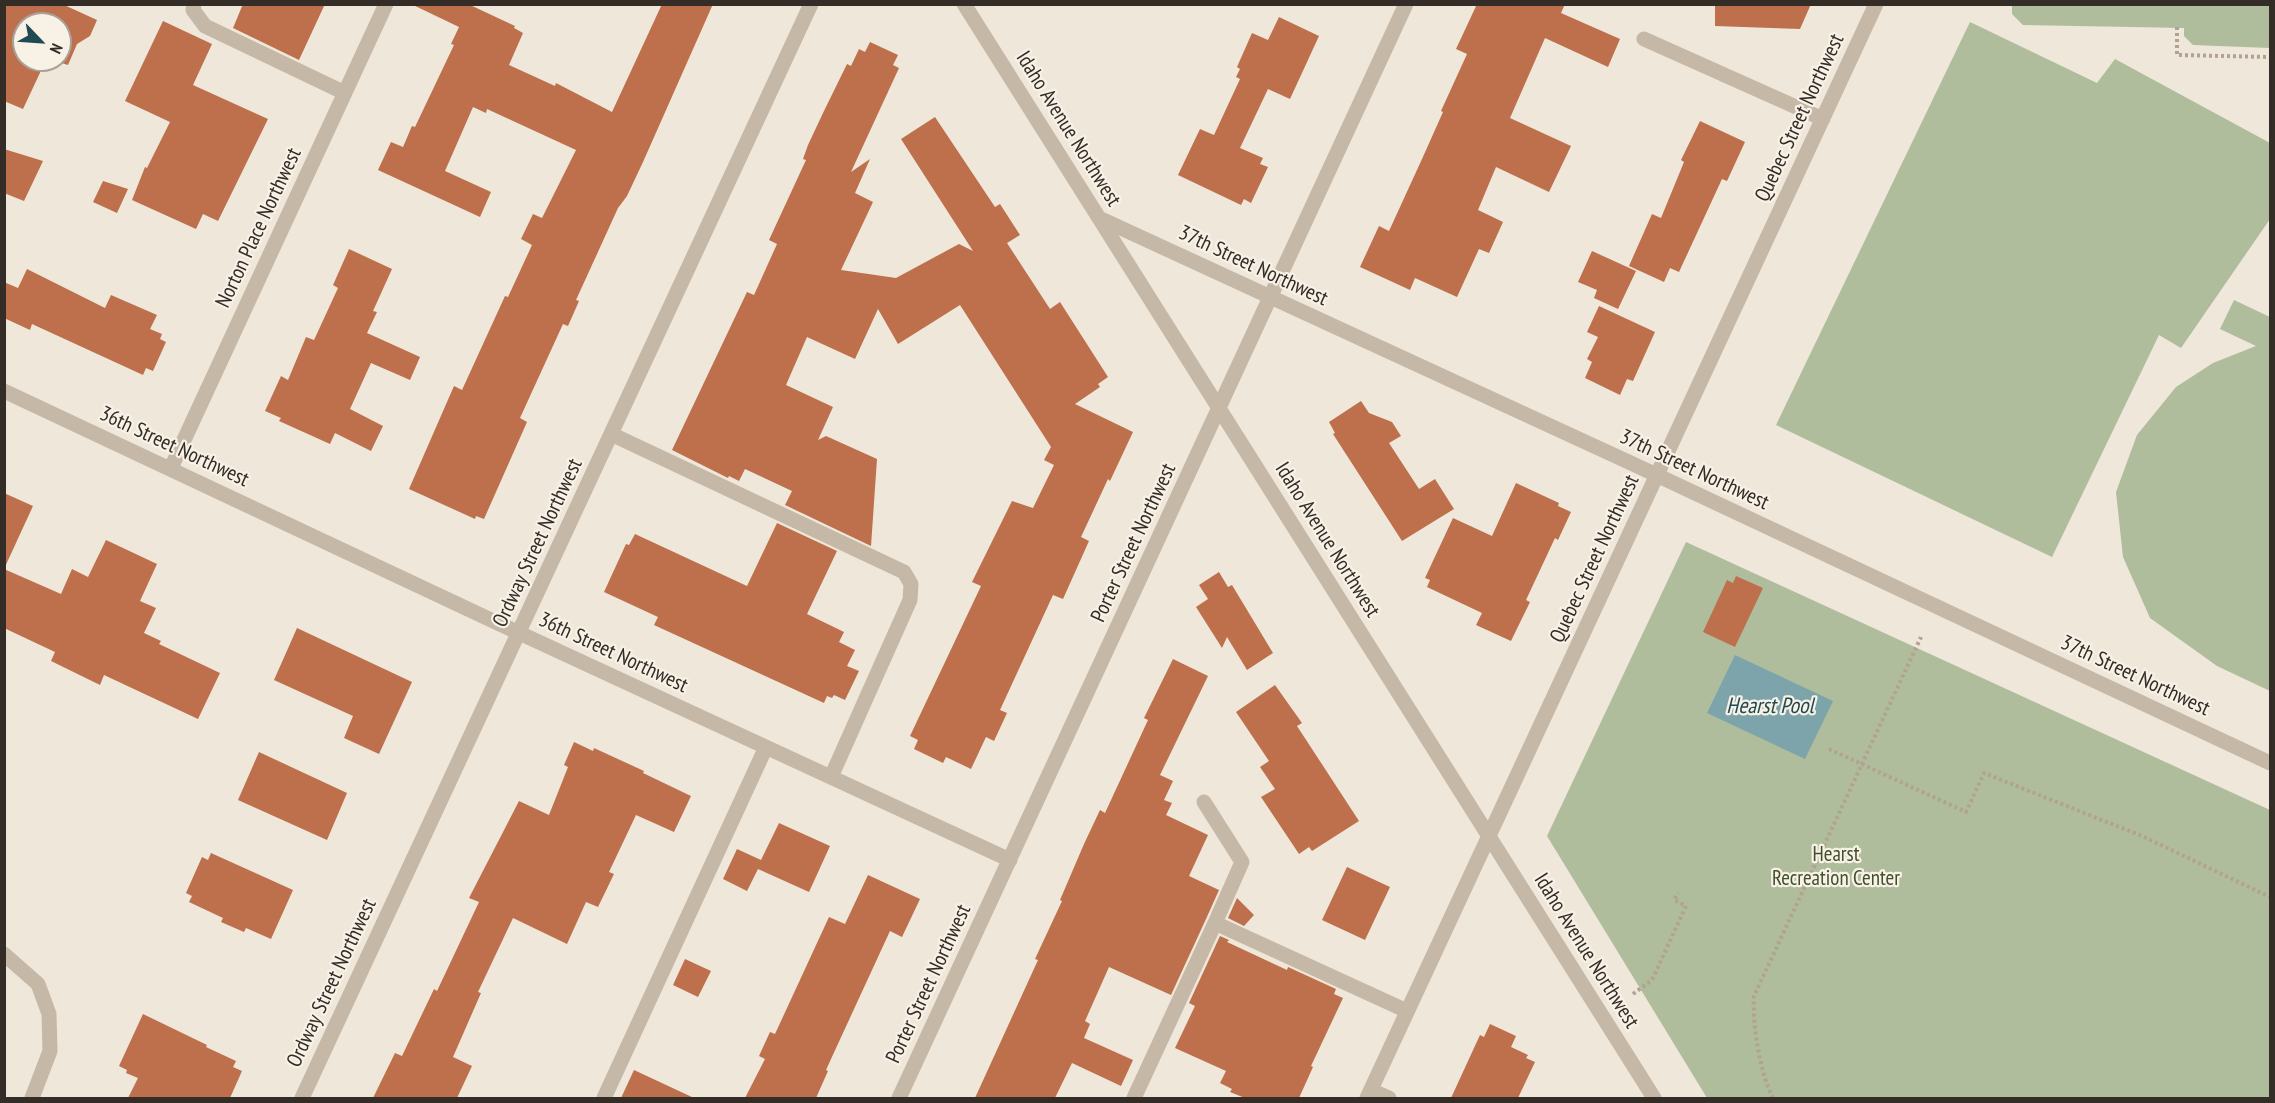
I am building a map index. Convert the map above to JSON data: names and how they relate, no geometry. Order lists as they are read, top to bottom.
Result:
{
  "streets": {
    "street": [
      "Quebec Street Northwest",
      "Idaho Avenue Northwest",
      "Norton Place Northwest",
      "37th Street Northwest",
      "36th Street Northwest",
      "Ordway Street Northwest",
      "Porter Street Northwest"
    ]
  },
  "crossings": [
    ["Quebec Street Northwest", "Idaho Avenue Northwest"],
    ["Quebec Street Northwest", "37th Street Northwest"],
    ["Idaho Avenue Northwest", "37th Street Northwest"],
    ["Idaho Avenue Northwest", "Porter Street Northwest"],
    ["Norton Place Northwest", "36th Street Northwest"],
    ["37th Street Northwest", "Porter Street Northwest"],
    ["36th Street Northwest", "Ordway Street Northwest"],
    ["36th Street Northwest", "Porter Street Northwest"]
  ],
  "water": ["Hearst Pool"],
  "parks": ["Hearst Recreation Center"],
  "north": "bottom right"
}
